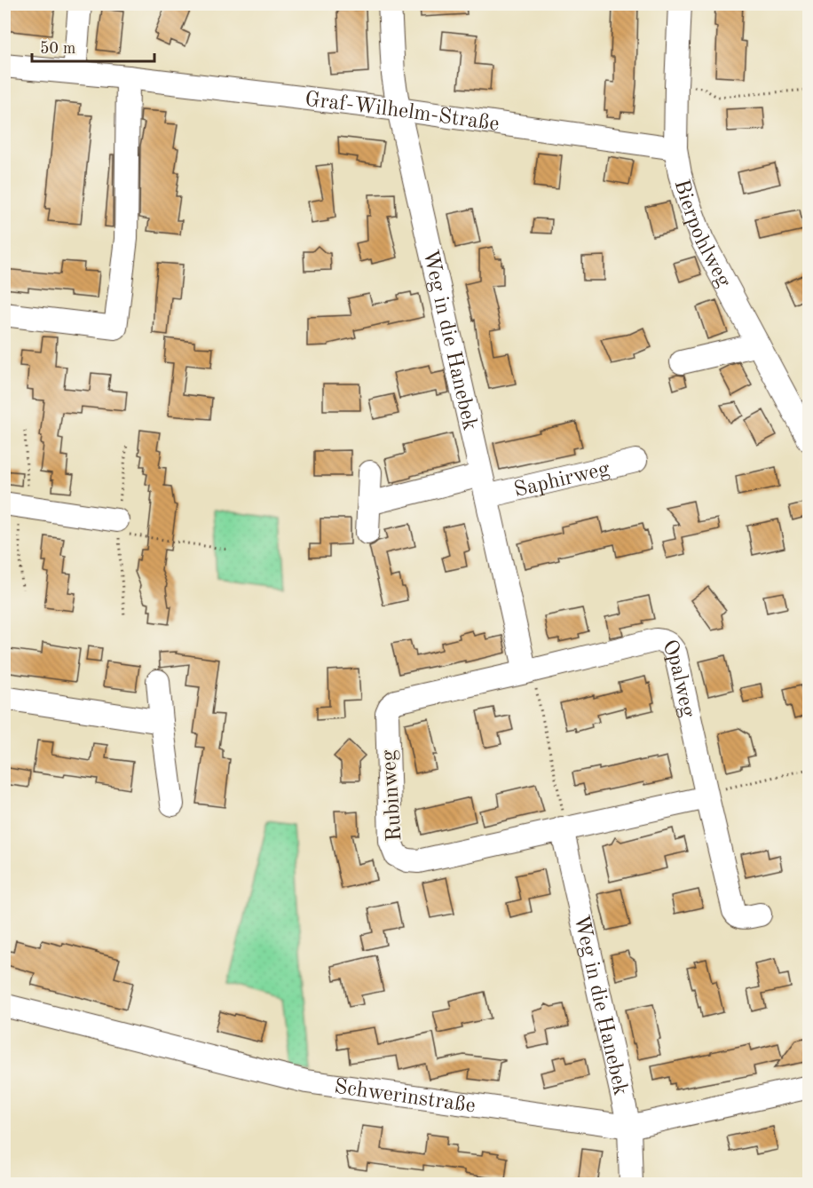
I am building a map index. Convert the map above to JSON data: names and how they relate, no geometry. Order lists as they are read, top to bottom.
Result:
{
  "streets": {
    "street": [
      "Graf-Wilhelm-Straße",
      "Bierpohlweg",
      "Weg in die Hanebek",
      "Saphirweg",
      "Opalweg",
      "Rubinweg",
      "Schwerinstraße"
    ]
  },
  "crossings": [
    ["Graf-Wilhelm-Straße", "Bierpohlweg"],
    ["Graf-Wilhelm-Straße", "Weg in die Hanebek"],
    ["Weg in die Hanebek", "Saphirweg"],
    ["Weg in die Hanebek", "Opalweg"],
    ["Weg in die Hanebek", "Rubinweg"],
    ["Weg in die Hanebek", "Schwerinstraße"],
    ["Opalweg", "Rubinweg"]
  ],
  "scale_bar": "50 m"
}
